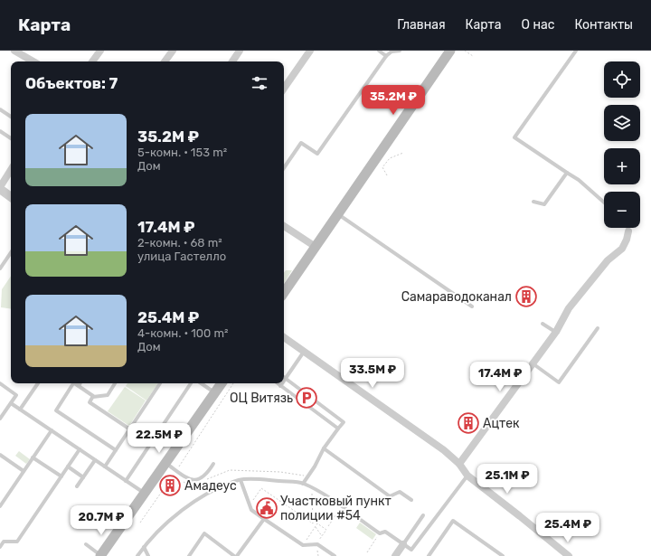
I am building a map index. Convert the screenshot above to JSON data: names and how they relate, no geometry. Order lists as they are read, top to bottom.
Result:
{
  "places": {
    "building": ["Самараводоканал", "Ацтек", "Амадеус"],
    "parking": ["ОЦ Витязь"],
    "public building": ["Участковый пункт полиции #54"]
  },
  "page": {
    "header": "Карта",
    "nav": [
      "Главная",
      "Карта",
      "О нас",
      "Контакты"
    ],
    "map_buttons": ["+", "−"],
    "heading": "Объектов: 7",
    "price": [
      "35.2M ₽",
      "33.5M ₽",
      "17.4M ₽",
      "22.5M ₽",
      "25.1M ₽",
      "20.7M ₽",
      "25.4M ₽"
    ],
    "list": [
      {
        "name": "35.2M ₽",
        "note": "5-комн. · 153 m² · Дом"
      },
      {
        "name": "17.4M ₽",
        "note": "2-комн. · 68 m² · улица Гастелло"
      },
      {
        "name": "25.4M ₽",
        "note": "4-комн. · 100 m² · Дом"
      }
    ]
  }
}
